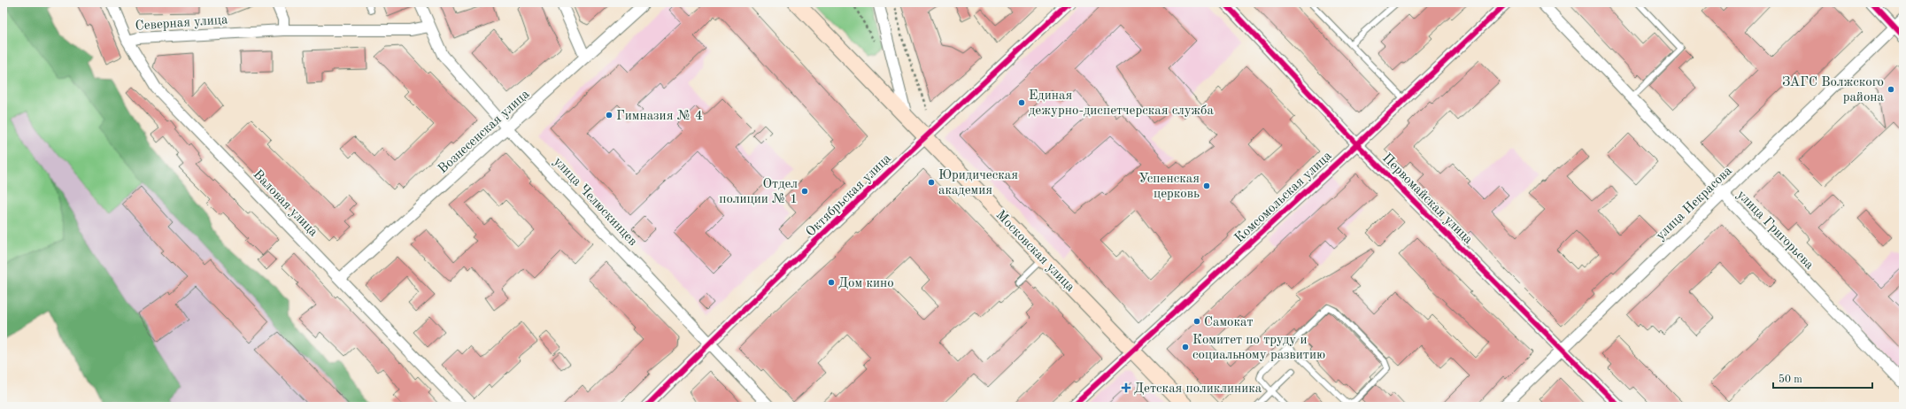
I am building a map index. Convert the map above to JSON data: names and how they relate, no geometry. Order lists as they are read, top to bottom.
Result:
{
  "streets": {
    "main road": ["Московская улица"],
    "street": [
      "Северная улица",
      "Вознесенская улица",
      "Октябрьская улица",
      "Комсомольская улица",
      "Первомайская улица",
      "улица Челюскинцев",
      "Валовая улица",
      "улица Некрасова",
      "улица Григорьева"
    ]
  },
  "crossings": [
    ["Северная улица", "улица Челюскинцев"],
    ["Северная улица", "Валовая улица"],
    ["Вознесенская улица", "улица Челюскинцев"],
    ["Вознесенская улица", "Валовая улица"],
    ["Октябрьская улица", "улица Челюскинцев"],
    ["Октябрьская улица", "Московская улица"],
    ["Комсомольская улица", "Первомайская улица"],
    ["Комсомольская улица", "Московская улица"],
    ["Первомайская улица", "улица Некрасова"],
    ["улица Некрасова", "улица Григорьева"]
  ],
  "places": {
    "other": [
      "ЗАГС Волжского района",
      "Единая дежурно-диспетчерская служба",
      "Гимназия № 4",
      "Юридическая академия",
      "Успенская церковь",
      "Отдел полиции № 1",
      "Дом кино",
      "Самокат",
      "Комитет по труду и социальному развитию"
    ],
    "health": ["Детская поликлиника"]
  },
  "scale_bar": "50 m"
}
